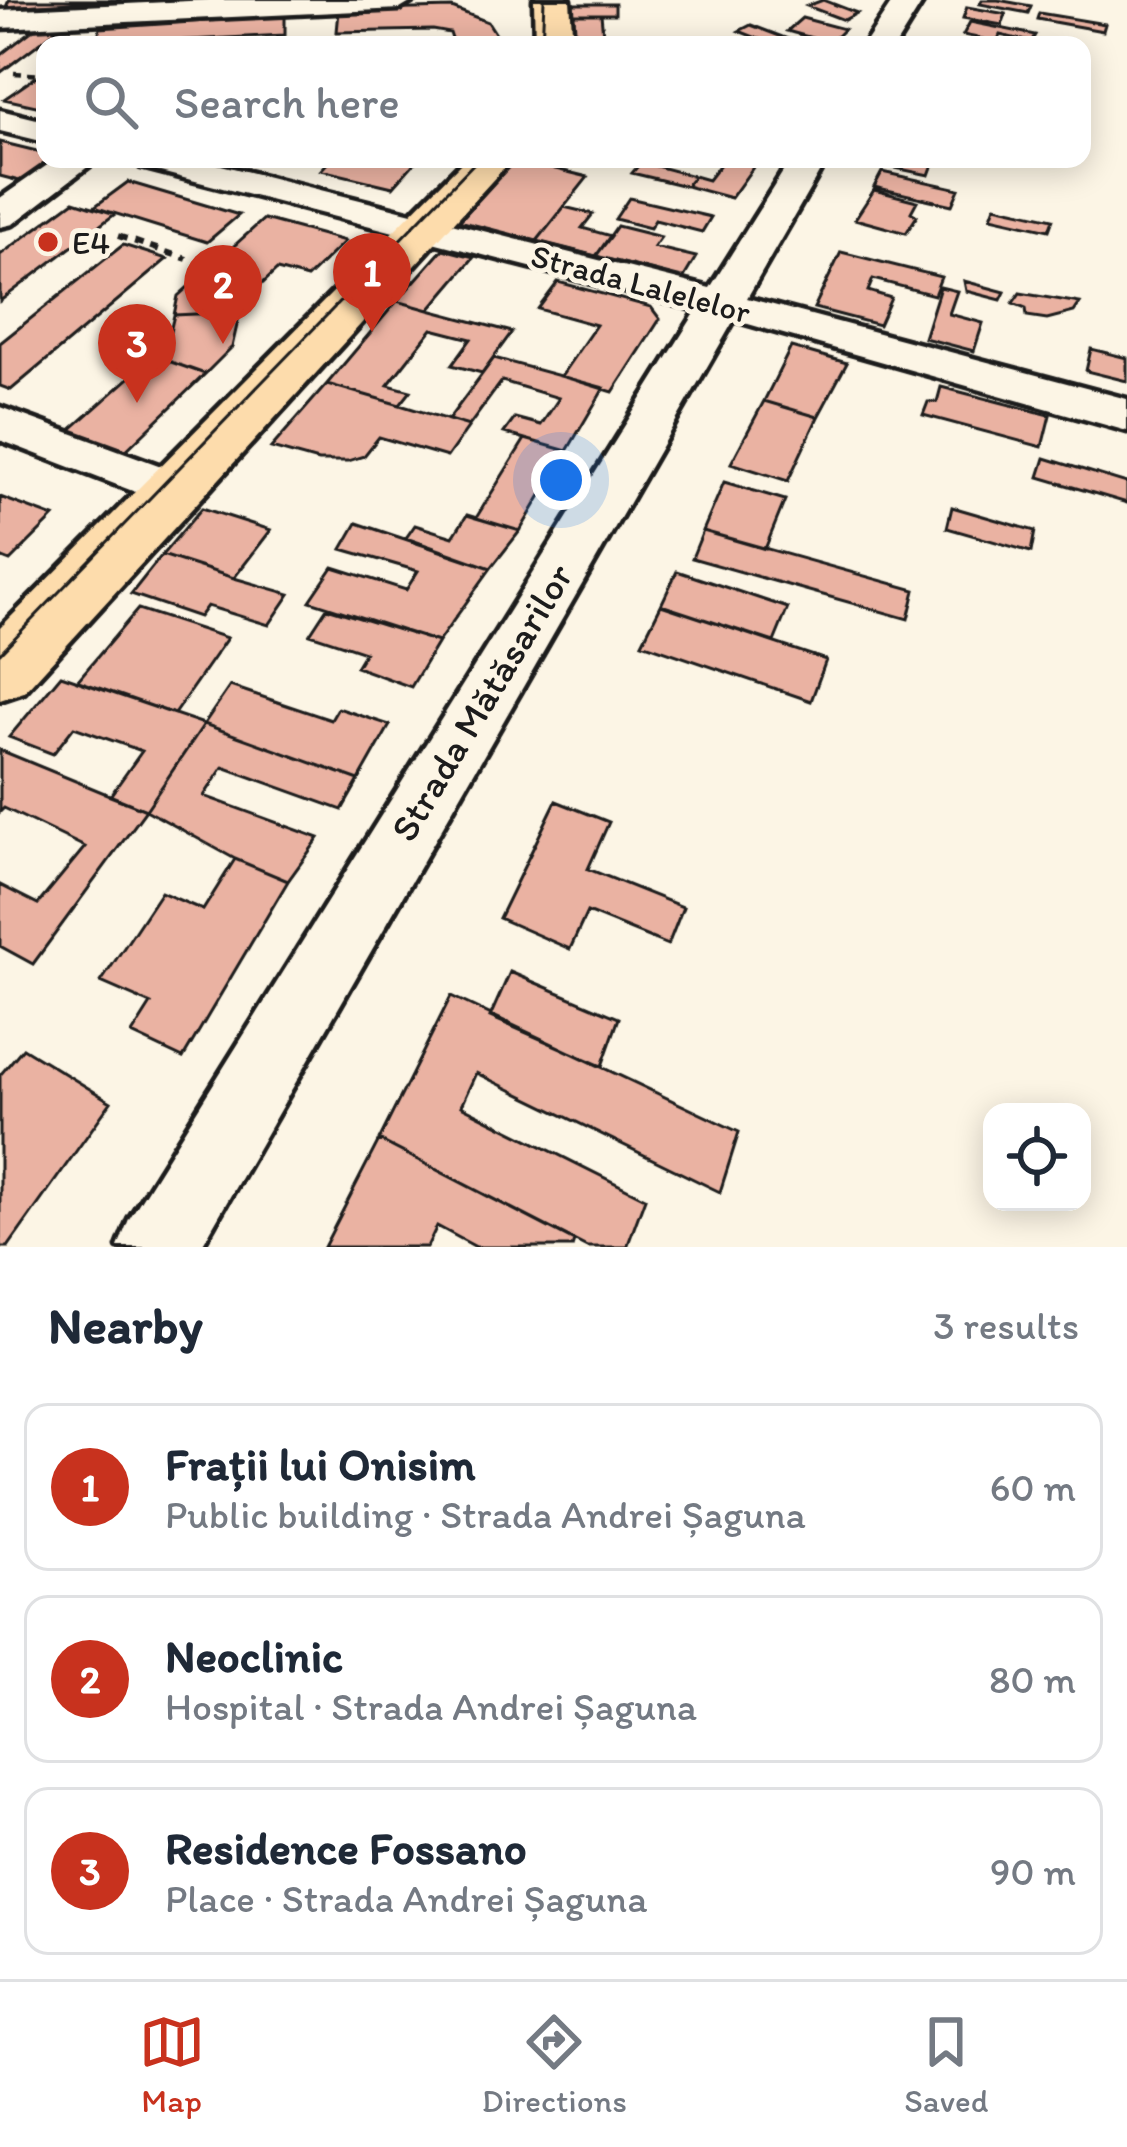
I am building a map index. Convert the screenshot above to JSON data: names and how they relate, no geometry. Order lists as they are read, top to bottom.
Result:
{
  "streets": {
    "street": ["Strada Lalelelor", "Strada Mătăsarilor"]
  },
  "crossings": [
    ["Strada Lalelelor", "Strada Mătăsarilor"]
  ],
  "places": ["E4"],
  "page": {
    "search": "Search here",
    "pins": ["1", "2", "3"],
    "heading": ["Nearby", "3 results"],
    "list": [
      {
        "mark": "1",
        "name": "Frații lui Onisim",
        "note": "Public building · Strada Andrei Șaguna",
        "value": "60 m"
      },
      {
        "mark": "2",
        "name": "Neoclinic",
        "note": "Hospital · Strada Andrei Șaguna",
        "value": "80 m"
      },
      {
        "mark": "3",
        "name": "Residence Fossano",
        "note": "Place · Strada Andrei Șaguna",
        "value": "90 m"
      }
    ],
    "nav": ["Map", "Directions", "Saved"]
  }
}
